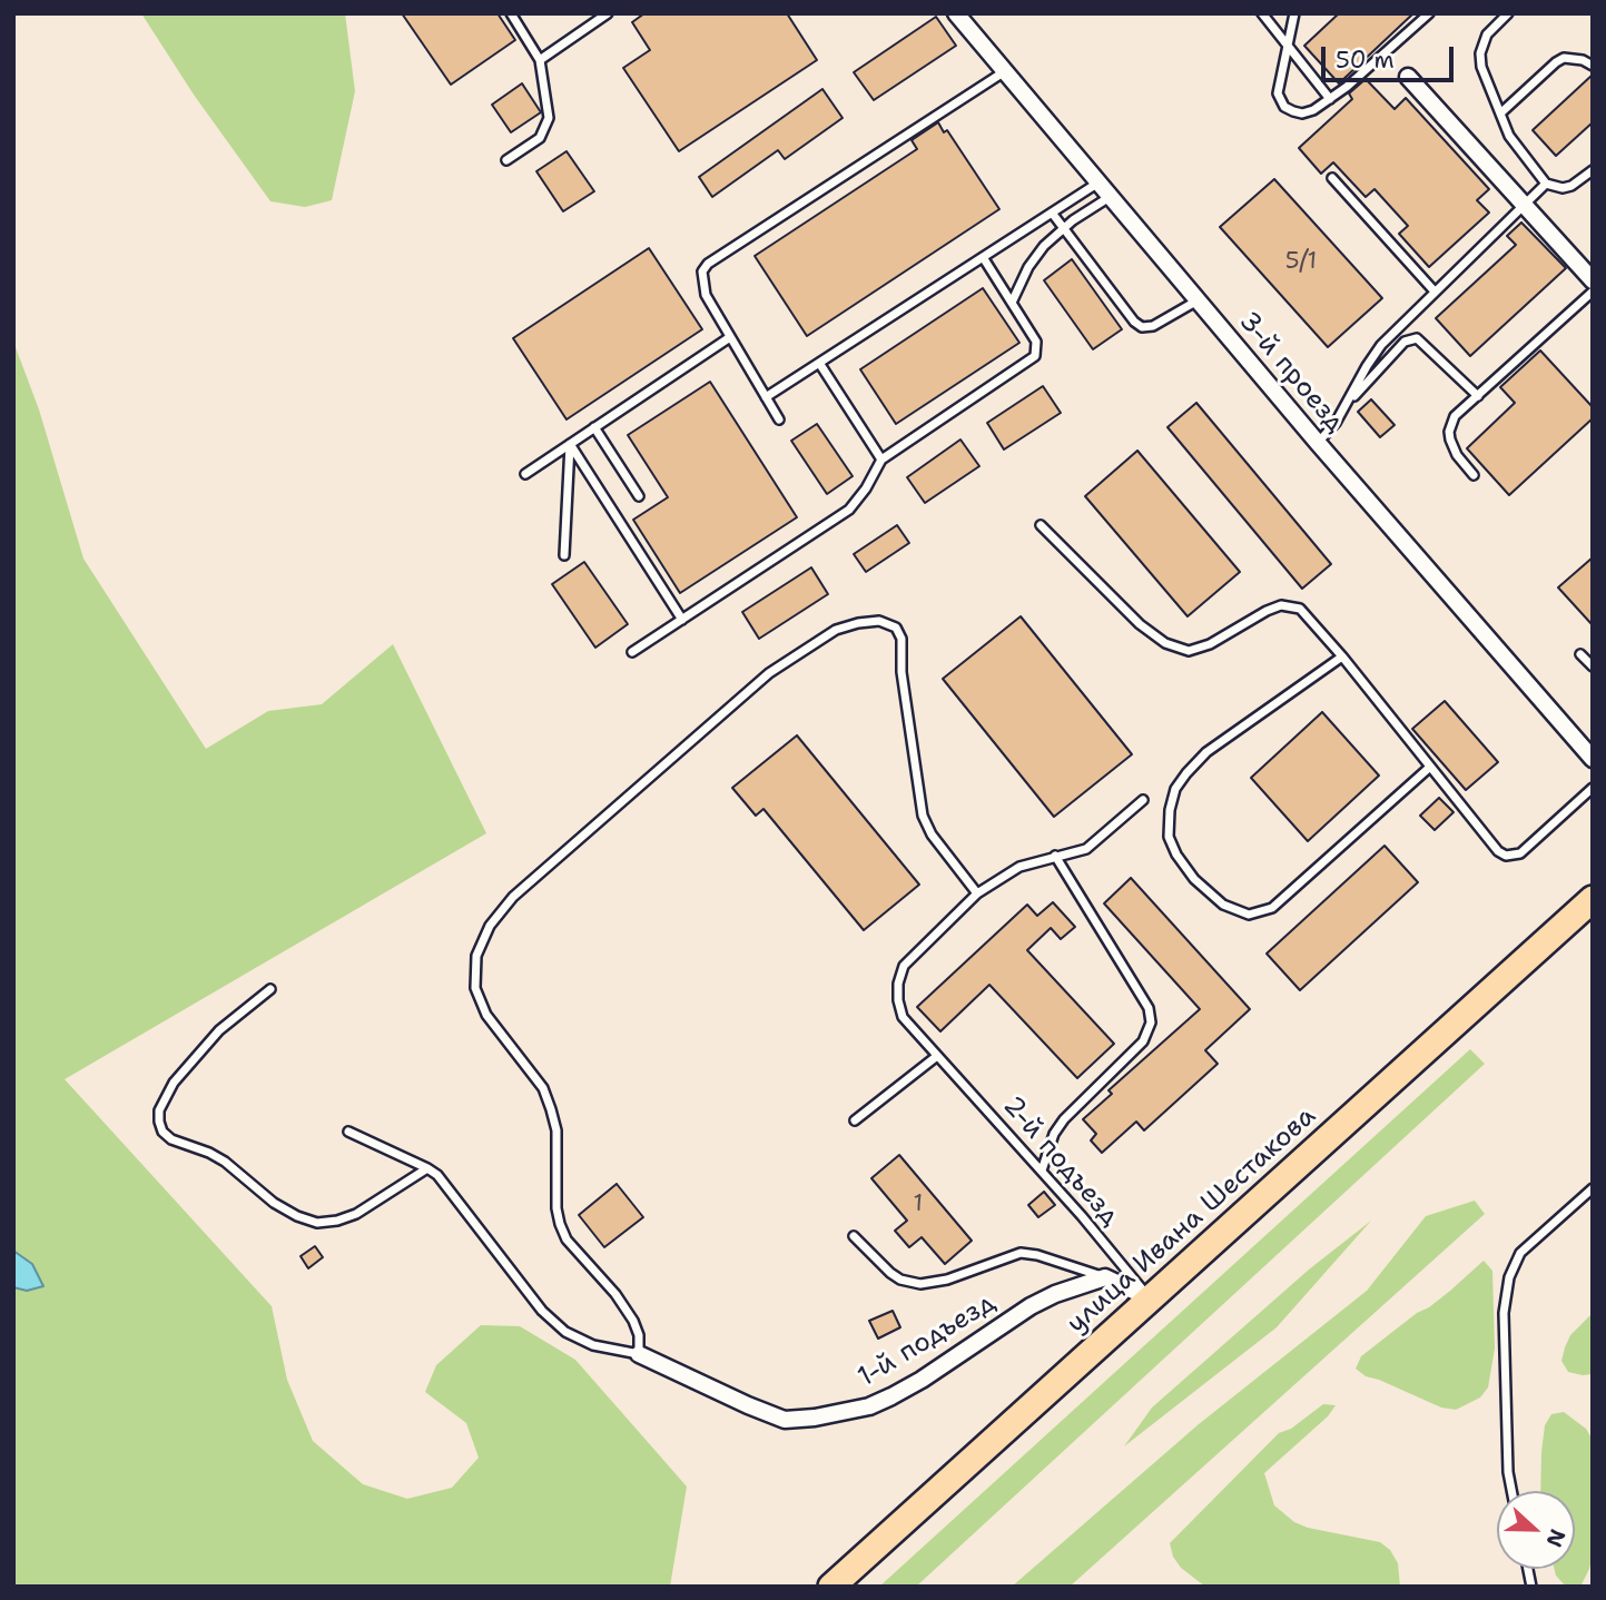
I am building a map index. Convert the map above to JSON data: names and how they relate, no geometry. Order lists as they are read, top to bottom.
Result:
{
  "streets": {
    "main road": ["улица Ивана Шестакова"],
    "street": ["3-й проезд", "1-й подъезд"],
    "lane": ["2-й подъезд"]
  },
  "crossings": [
    ["2-й подъезд", "улица Ивана Шестакова"]
  ],
  "house_numbers": ["5/1", "1"],
  "scale_bar": "50 m",
  "north": "right"
}
